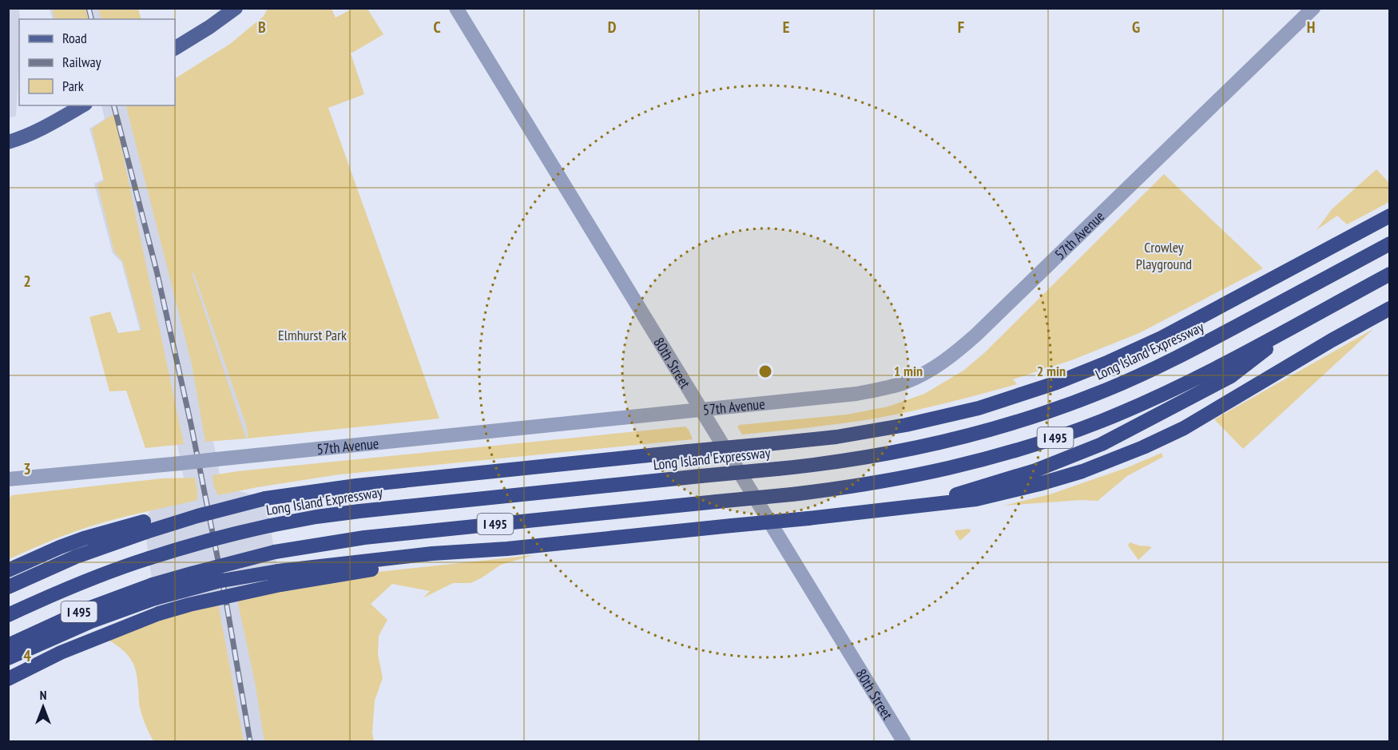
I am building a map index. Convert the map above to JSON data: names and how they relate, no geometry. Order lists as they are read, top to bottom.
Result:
{
  "streets": {
    "highway": ["Long Island Expressway", "I 495"],
    "street": ["57th Avenue", "80th Street"]
  },
  "crossings": [
    ["57th Avenue", "80th Street"]
  ],
  "parks": ["Crowley Playground", "Elmhurst Park"],
  "legend": ["Road", "Railway", "Park"],
  "north": "top",
  "grid": {
    "columns": [
      "B",
      "C",
      "D",
      "E",
      "F",
      "G",
      "H"
    ],
    "rows": ["2", "3", "4"]
  },
  "rings": ["1 min", "2 min"]
}
